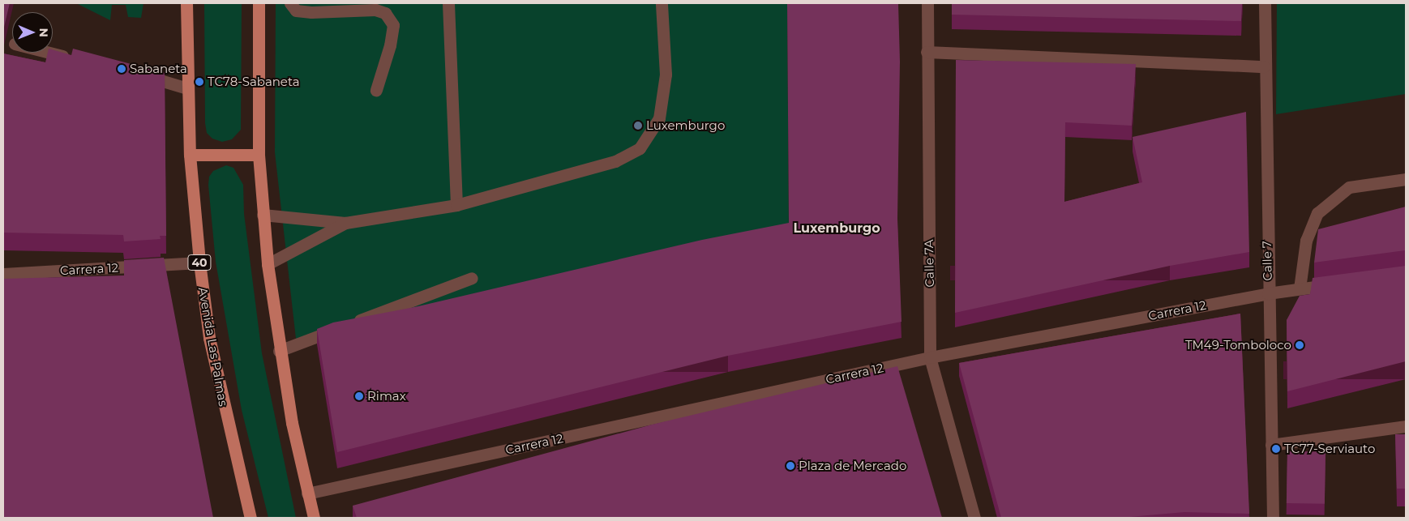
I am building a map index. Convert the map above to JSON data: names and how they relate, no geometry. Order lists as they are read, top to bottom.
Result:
{
  "streets": {
    "main road": ["40", "Avenida Las Palmas"],
    "street": ["Calle 7", "Calle 7A", "Carrera 12"]
  },
  "crossings": [
    ["Calle 7", "Carrera 12"],
    ["Calle 7A", "Carrera 12"],
    ["Carrera 12", "Avenida Las Palmas"]
  ],
  "districts": ["Luxemburgo"],
  "places": [
    "Sabaneta",
    "TC78-Sabaneta",
    "Luxemburgo",
    "TM49-Tomboloco",
    "Rimax",
    "TC77-Serviauto",
    "Plaza de Mercado"
  ],
  "north": "right"
}
